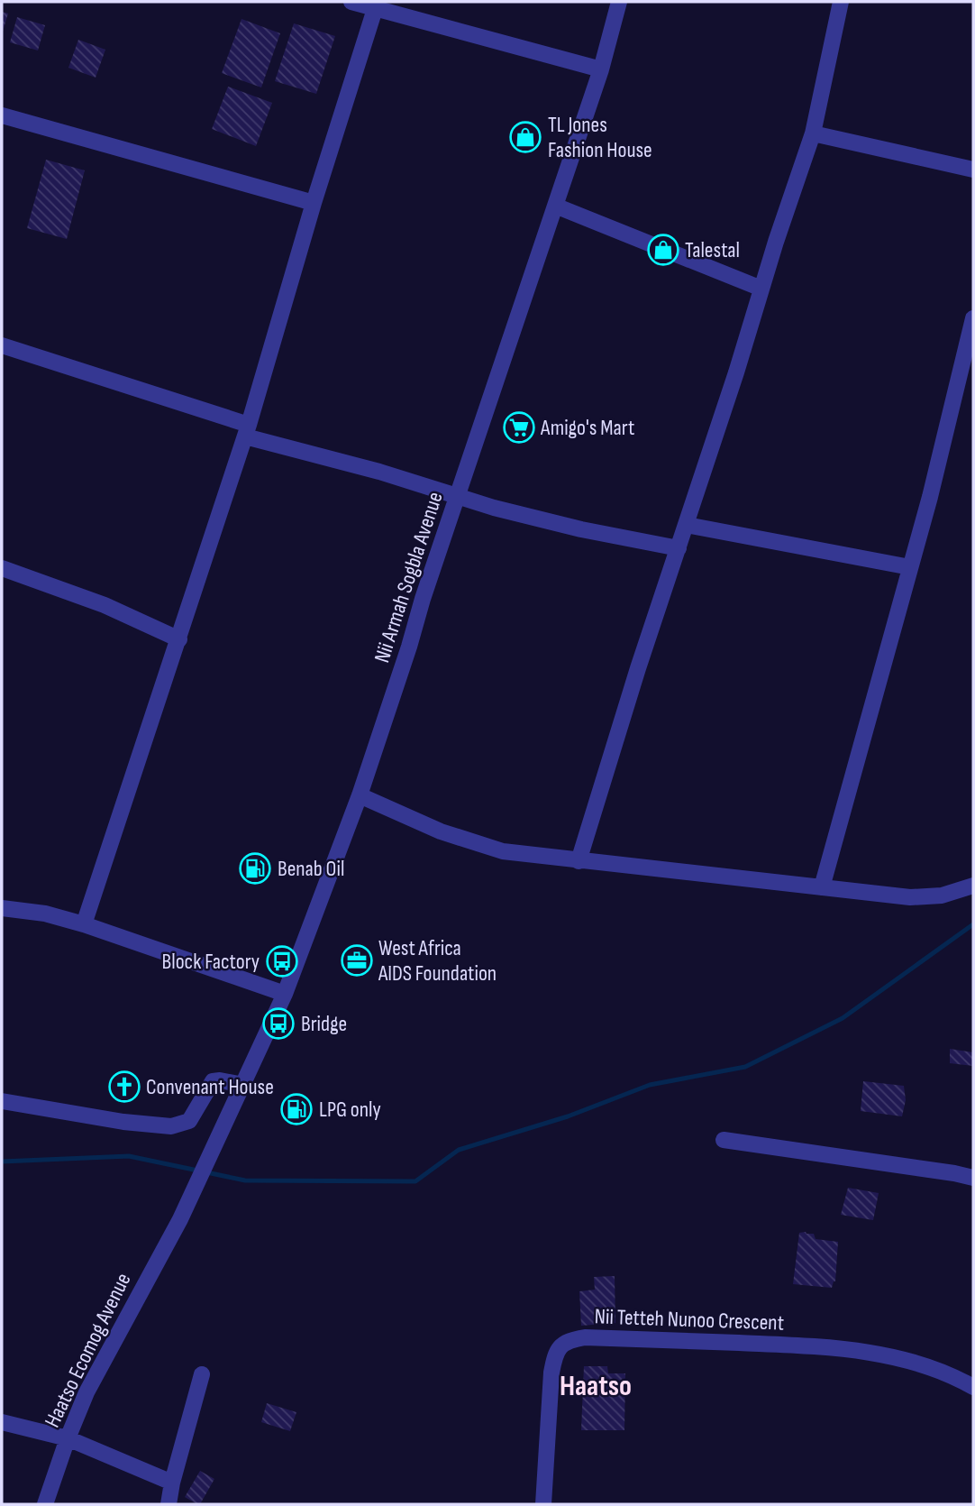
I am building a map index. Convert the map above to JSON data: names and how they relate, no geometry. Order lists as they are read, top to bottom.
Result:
{
  "streets": {
    "street": ["Nii Armah Sogbla Avenue", "Nii Tetteh Nunoo Crescent", "Haatso Ecomog Avenue"]
  },
  "crossings": [
    ["Nii Armah Sogbla Avenue", "Haatso Ecomog Avenue"]
  ],
  "districts": ["Haatso"],
  "places": {
    "shop": ["TL Jones Fashion House", "Talestal"],
    "supermarket": ["Amigo's Mart"],
    "fuel station": ["Benab Oil", "LPG only"],
    "office": ["West Africa AIDS Foundation"],
    "bus stop": ["Block Factory", "Bridge"],
    "church": ["Convenant House"]
  }
}
